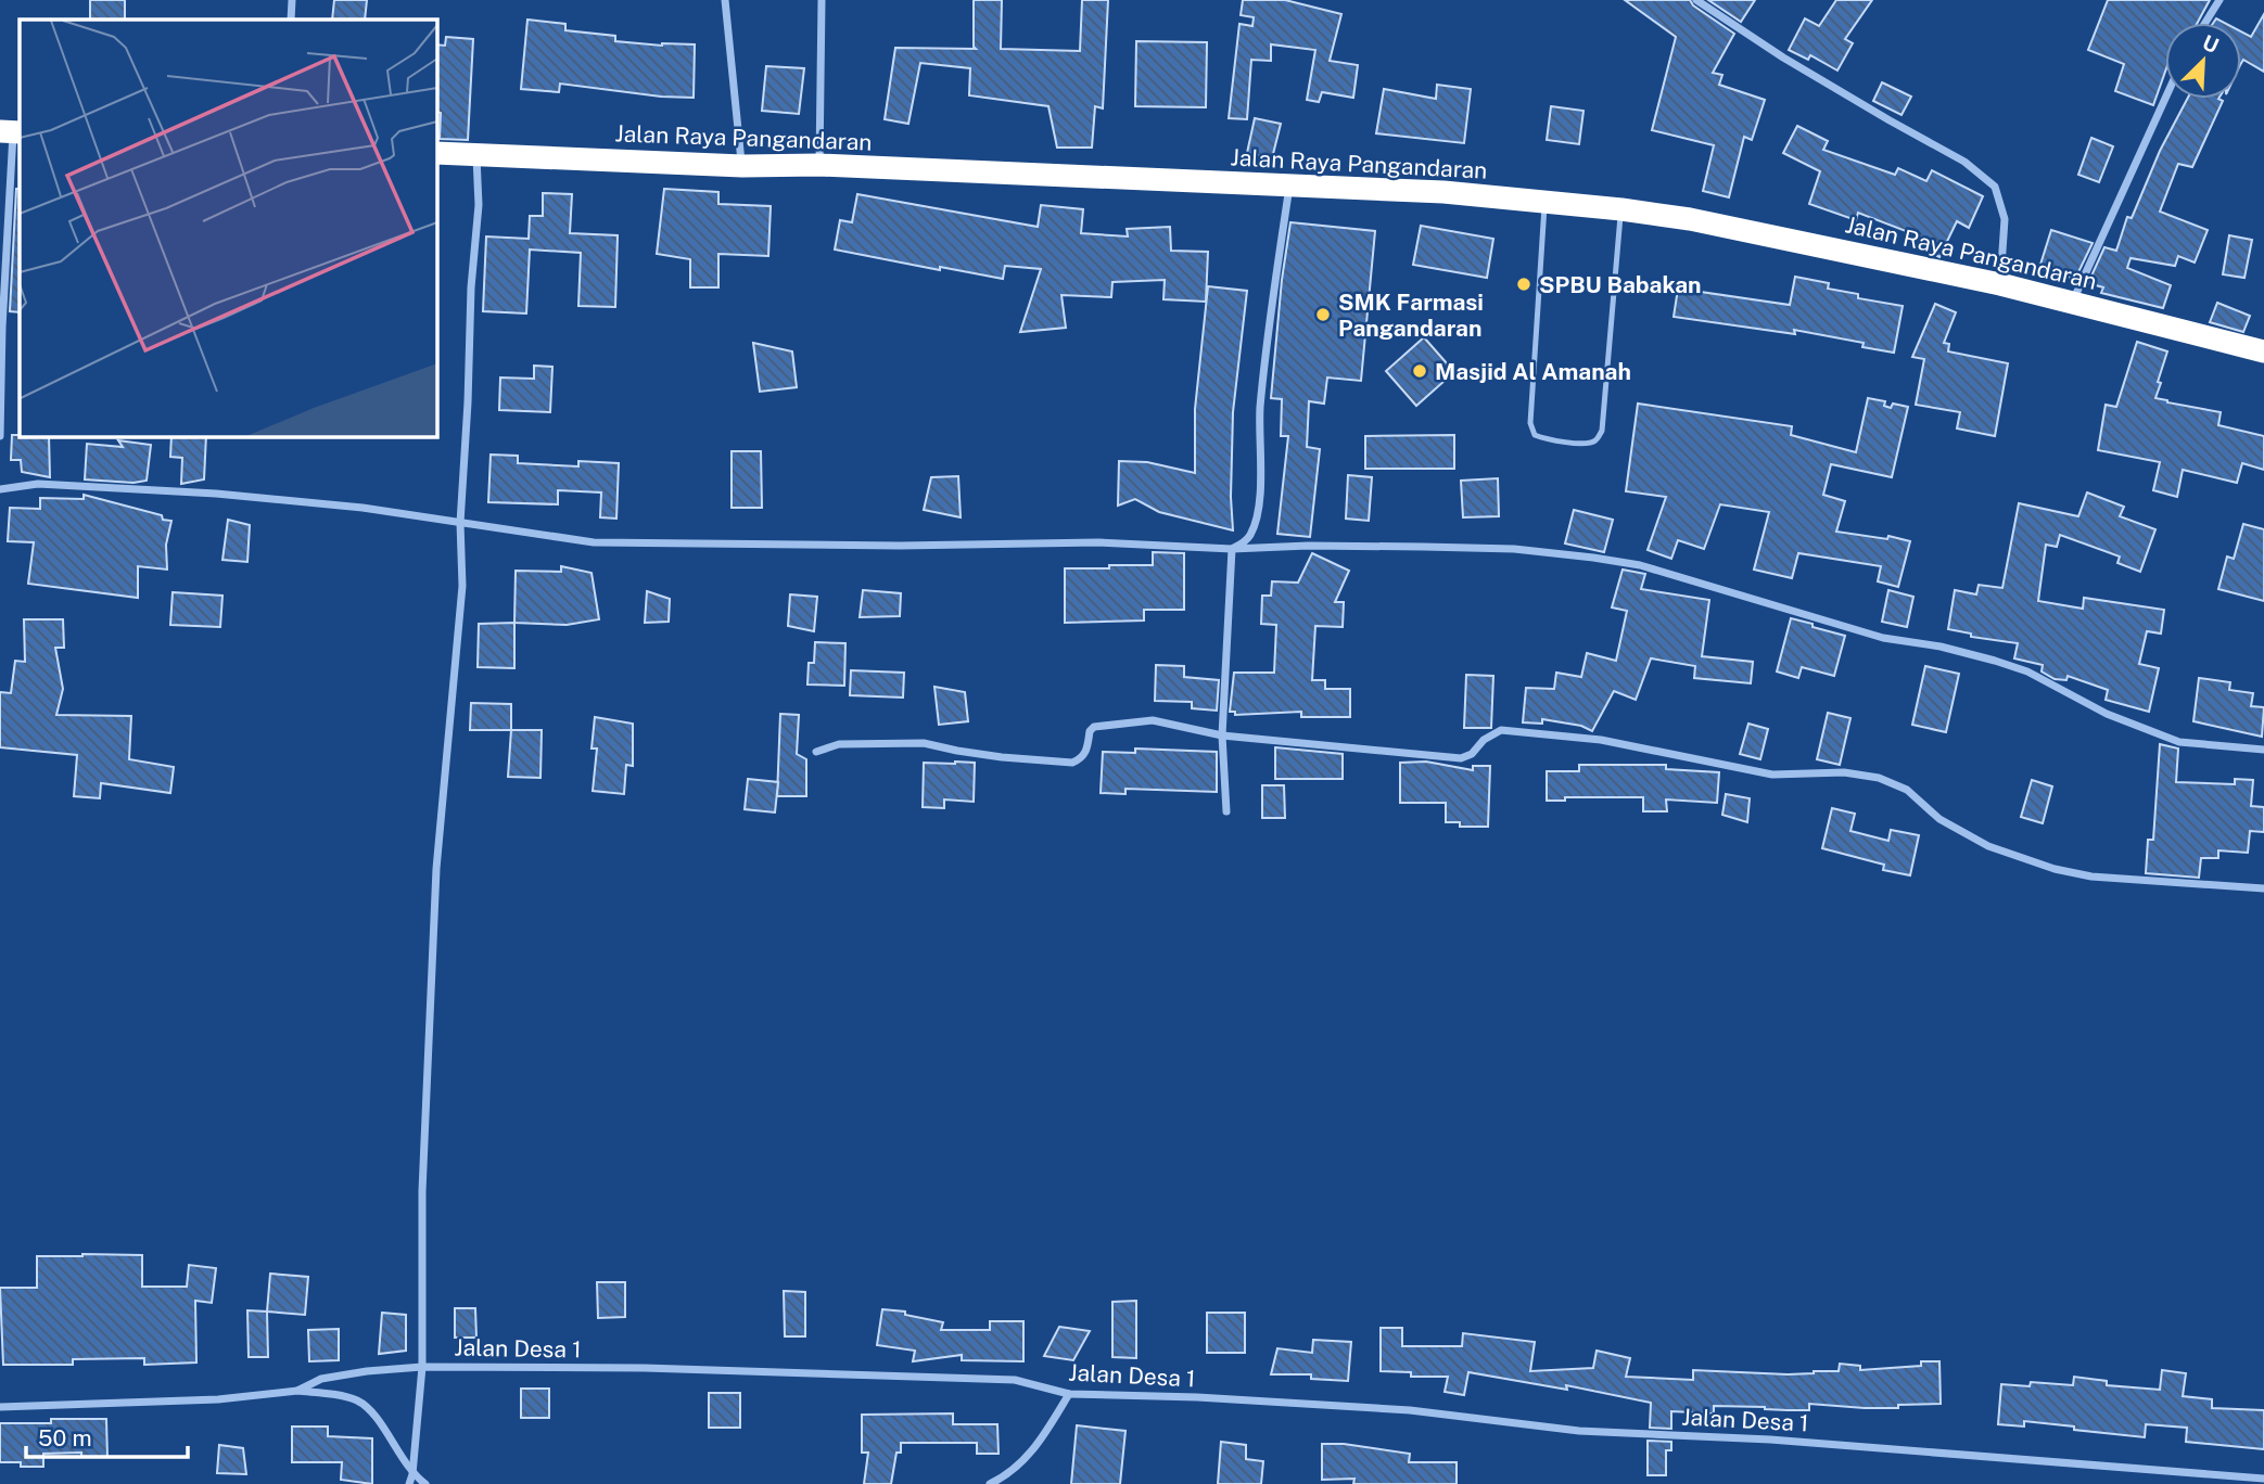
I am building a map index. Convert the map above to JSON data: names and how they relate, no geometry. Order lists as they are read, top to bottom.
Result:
{
  "streets": {
    "highway": ["Jalan Raya Pangandaran"],
    "street": ["Jalan Desa 1"]
  },
  "places": ["SPBU Babakan", "SMK Farmasi Pangandaran", "Masjid Al Amanah"],
  "scale_bar": "50 m",
  "north": "top right"
}
